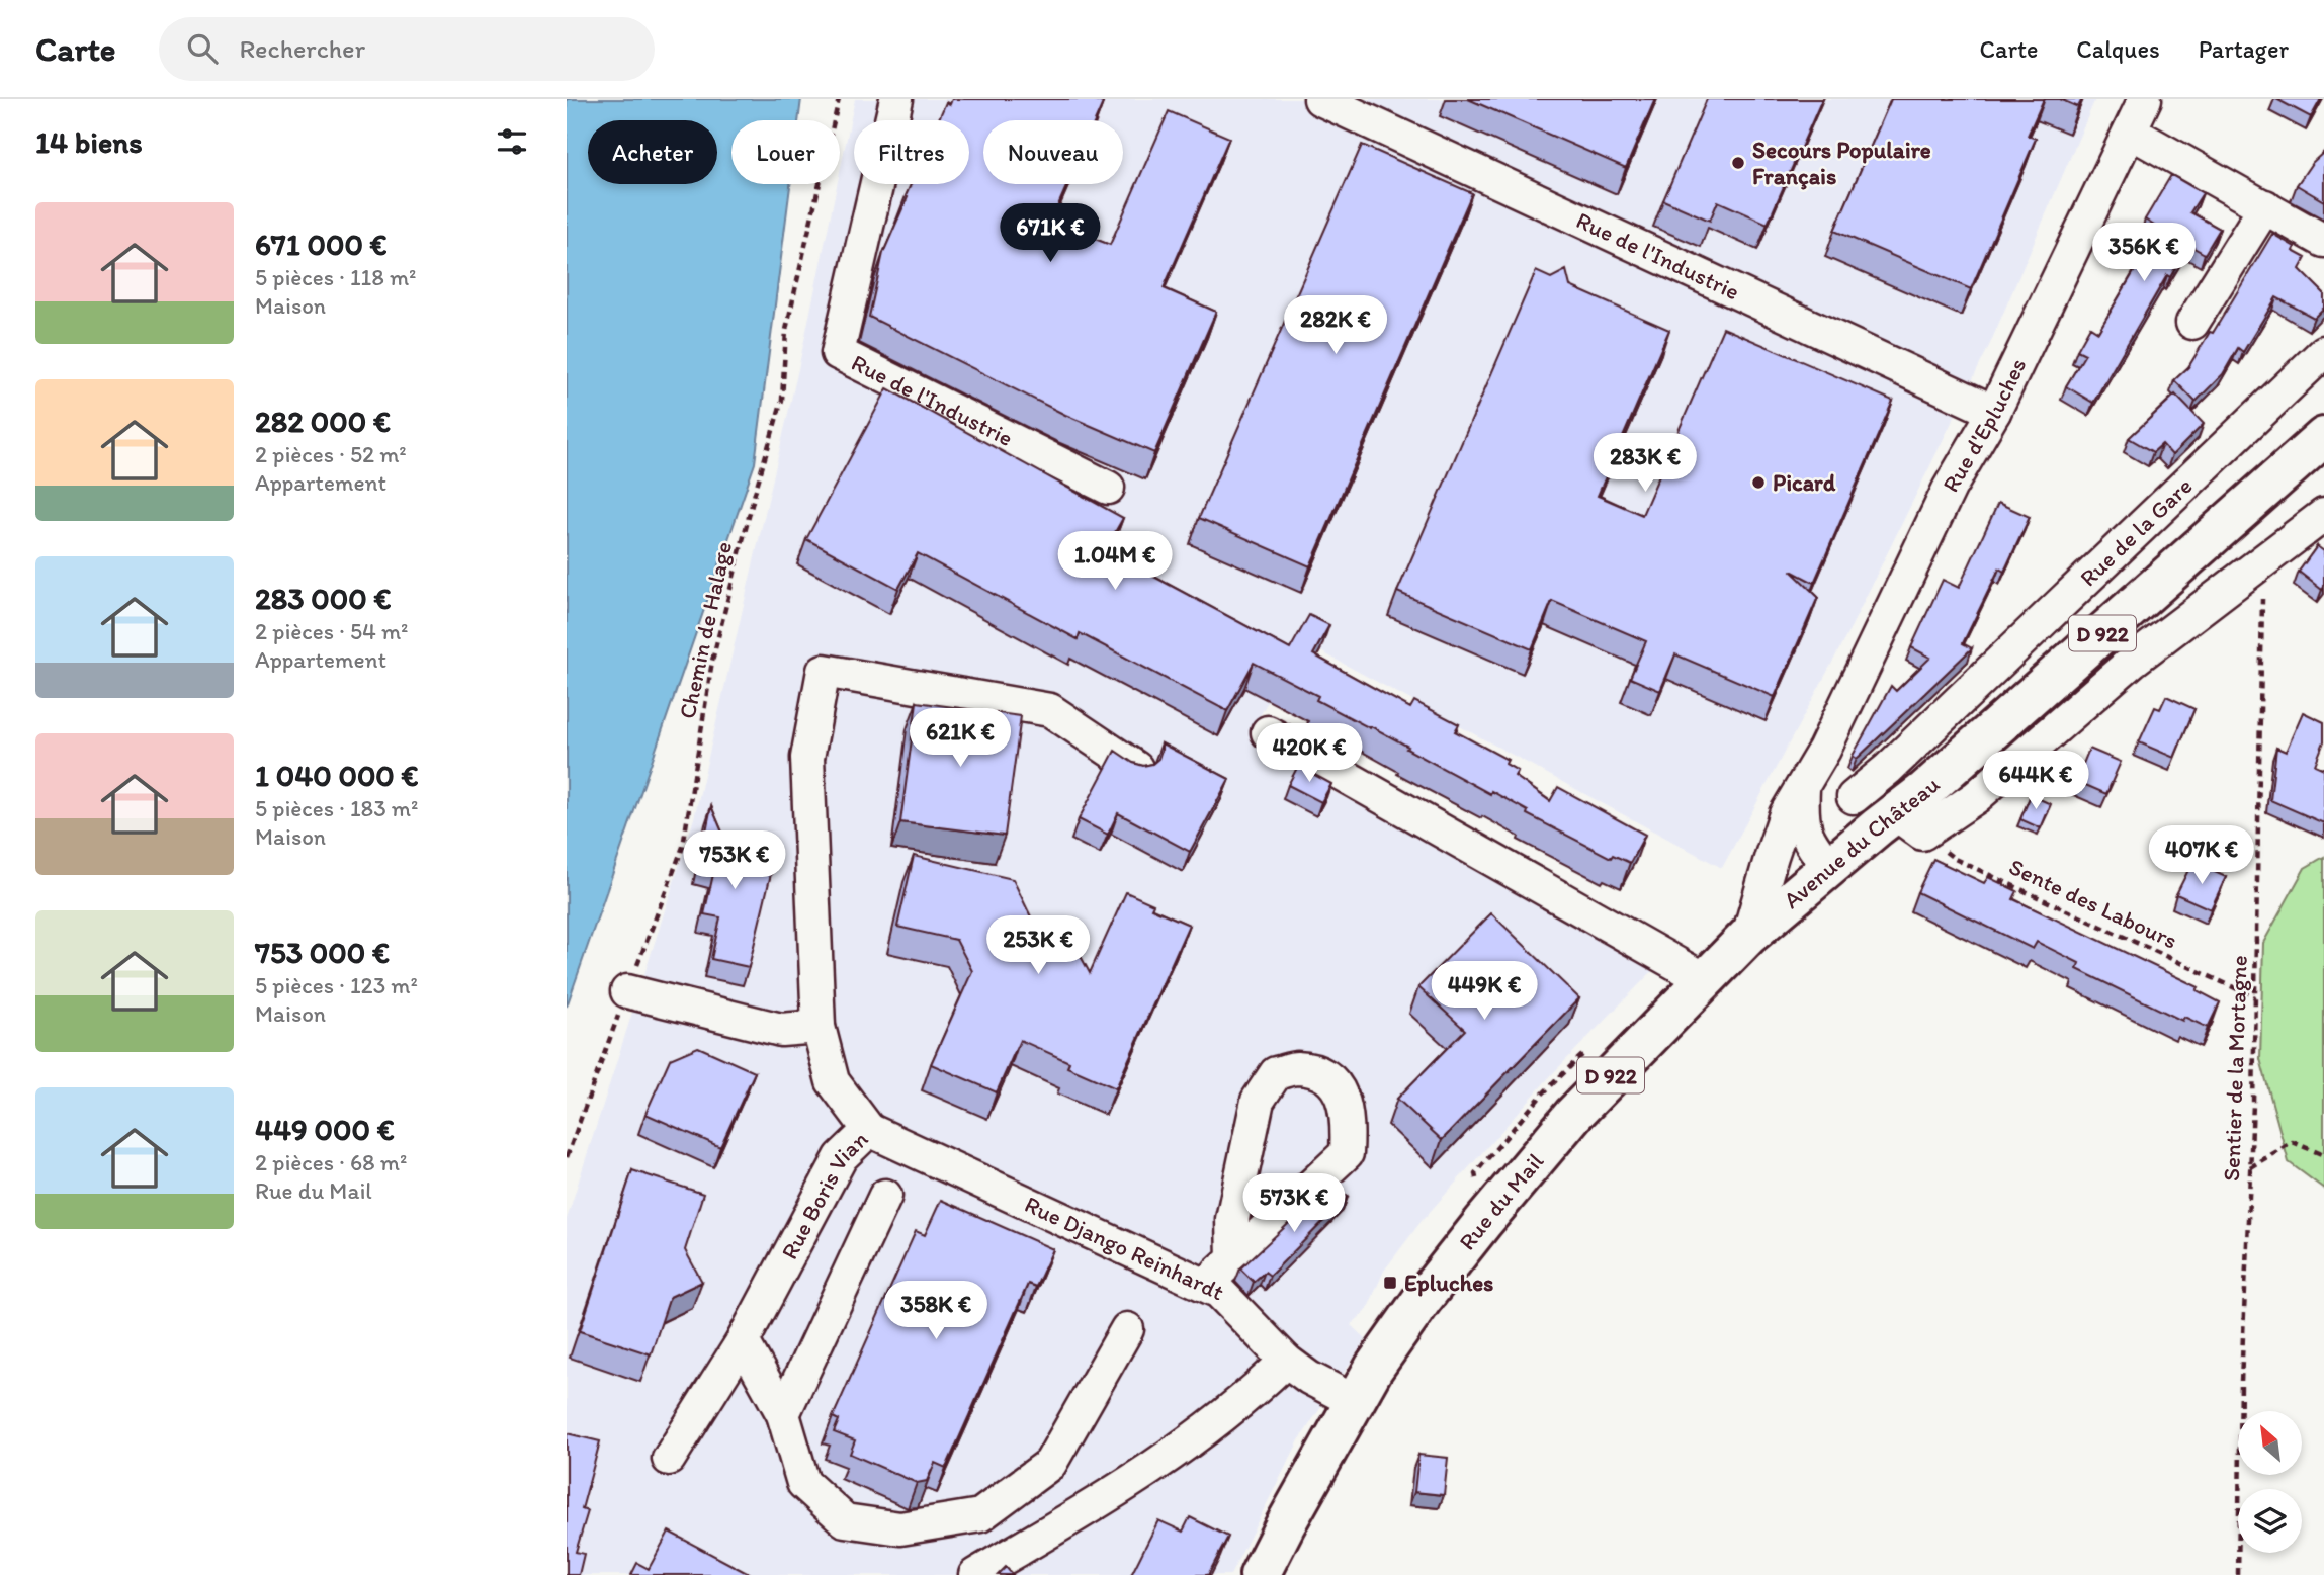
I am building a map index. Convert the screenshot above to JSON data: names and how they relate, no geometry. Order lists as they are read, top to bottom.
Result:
{
  "streets": {
    "main road": ["D 922", "Avenue du Château", "Rue du Mail"],
    "street": [
      "Rue de l'Industrie",
      "Rue d'Epluches",
      "Rue de la Gare",
      "Rue Boris Vian",
      "Rue Django Reinhardt"
    ],
    "path": ["Chemin de Halage", "Sente des Labours", "Sentier de la Mortagne"]
  },
  "crossings": [
    ["Rue de l'Industrie", "Rue d'Epluches"],
    ["Rue d'Epluches", "Avenue du Château"],
    ["Rue d'Epluches", "Rue du Mail"],
    ["Avenue du Château", "Sente des Labours"],
    ["Avenue du Château", "Rue du Mail"],
    ["Sente des Labours", "Sentier de la Mortagne"],
    ["Rue Boris Vian", "Rue Django Reinhardt"],
    ["Rue du Mail", "Rue Django Reinhardt"]
  ],
  "places": {
    "other": ["Secours Populaire Français", "Picard"],
    "transit": ["Epluches"]
  },
  "north": "top left",
  "page": {
    "header": "Carte",
    "search": "Rechercher",
    "nav": ["Carte", "Calques", "Partager"],
    "heading": "14 biens",
    "chip": [
      "Acheter",
      "Louer",
      "Filtres",
      "Nouveau"
    ],
    "list": [
      {
        "name": "671 000 €",
        "note": "5 pièces · 118 m² · Maison"
      },
      {
        "name": "282 000 €",
        "note": "2 pièces · 52 m² · Appartement"
      },
      {
        "name": "283 000 €",
        "note": "2 pièces · 54 m² · Appartement"
      },
      {
        "name": "1 040 000 €",
        "note": "5 pièces · 183 m² · Maison"
      },
      {
        "name": "753 000 €",
        "note": "5 pièces · 123 m² · Maison"
      },
      {
        "name": "449 000 €",
        "note": "2 pièces · 68 m² · Rue du Mail"
      }
    ],
    "price": [
      "671K €",
      "356K €",
      "282K €",
      "283K €",
      "1.04M €",
      "621K €",
      "420K €",
      "644K €",
      "407K €",
      "753K €",
      "253K €",
      "449K €",
      "573K €",
      "358K €"
    ]
  }
}
